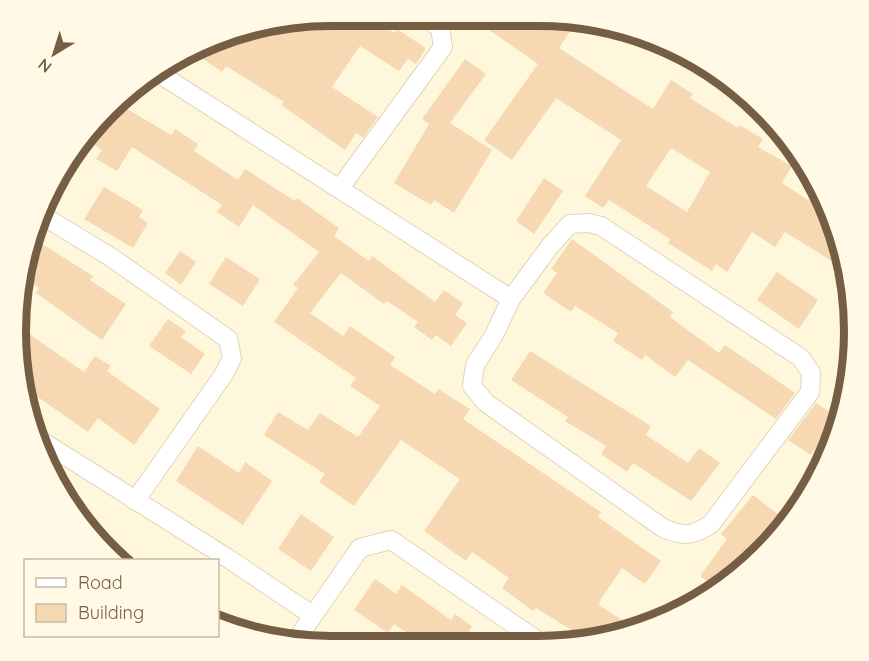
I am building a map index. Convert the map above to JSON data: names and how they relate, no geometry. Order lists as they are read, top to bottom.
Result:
{
  "legend": ["Road", "Building"],
  "north": "bottom left"
}
